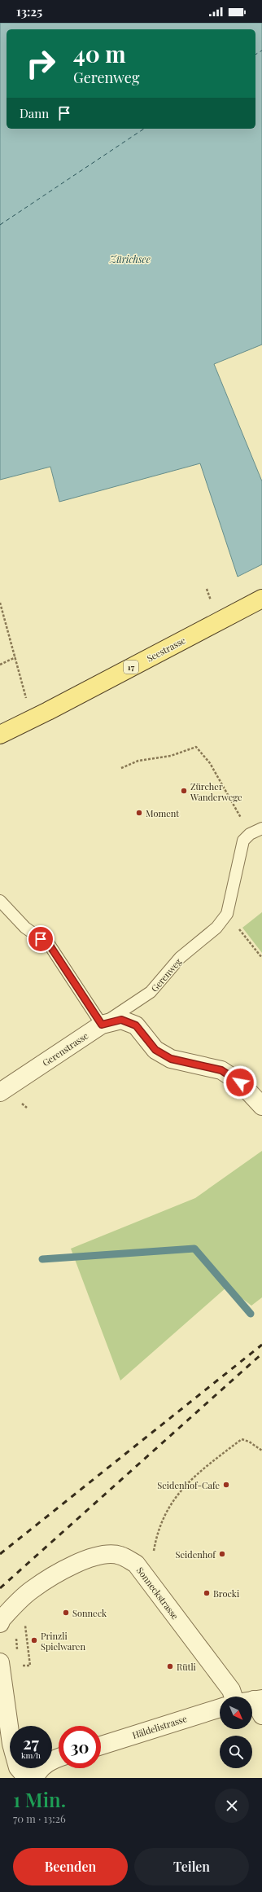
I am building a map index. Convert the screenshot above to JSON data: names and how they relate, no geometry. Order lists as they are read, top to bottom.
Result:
{
  "streets": {
    "main road": ["Seestrasse", "17"],
    "street": ["Gerenstrasse", "Sonneckstrasse", "Häldelistrasse"],
    "lane": ["Gerenweg"]
  },
  "crossings": [
    ["Gerenweg", "Gerenstrasse"]
  ],
  "water": ["Zürichsee"],
  "places": [
    "Zürcher Wanderwege",
    "Moment",
    "Seidenhof-Cafe",
    "Seidenhof",
    "Brocki",
    "Sonneck",
    "Prinzli Spielwaren",
    "Rütli"
  ],
  "north": "bottom right",
  "page": {
    "status": "13:25",
    "turn": ["40 m", "Gerenweg"],
    "then": "Dann",
    "speed": "27 km/h",
    "limit": "30",
    "heading": ["1 Min.", "70 m · 13:26"],
    "buttons": ["Beenden", "Teilen"]
  }
}
